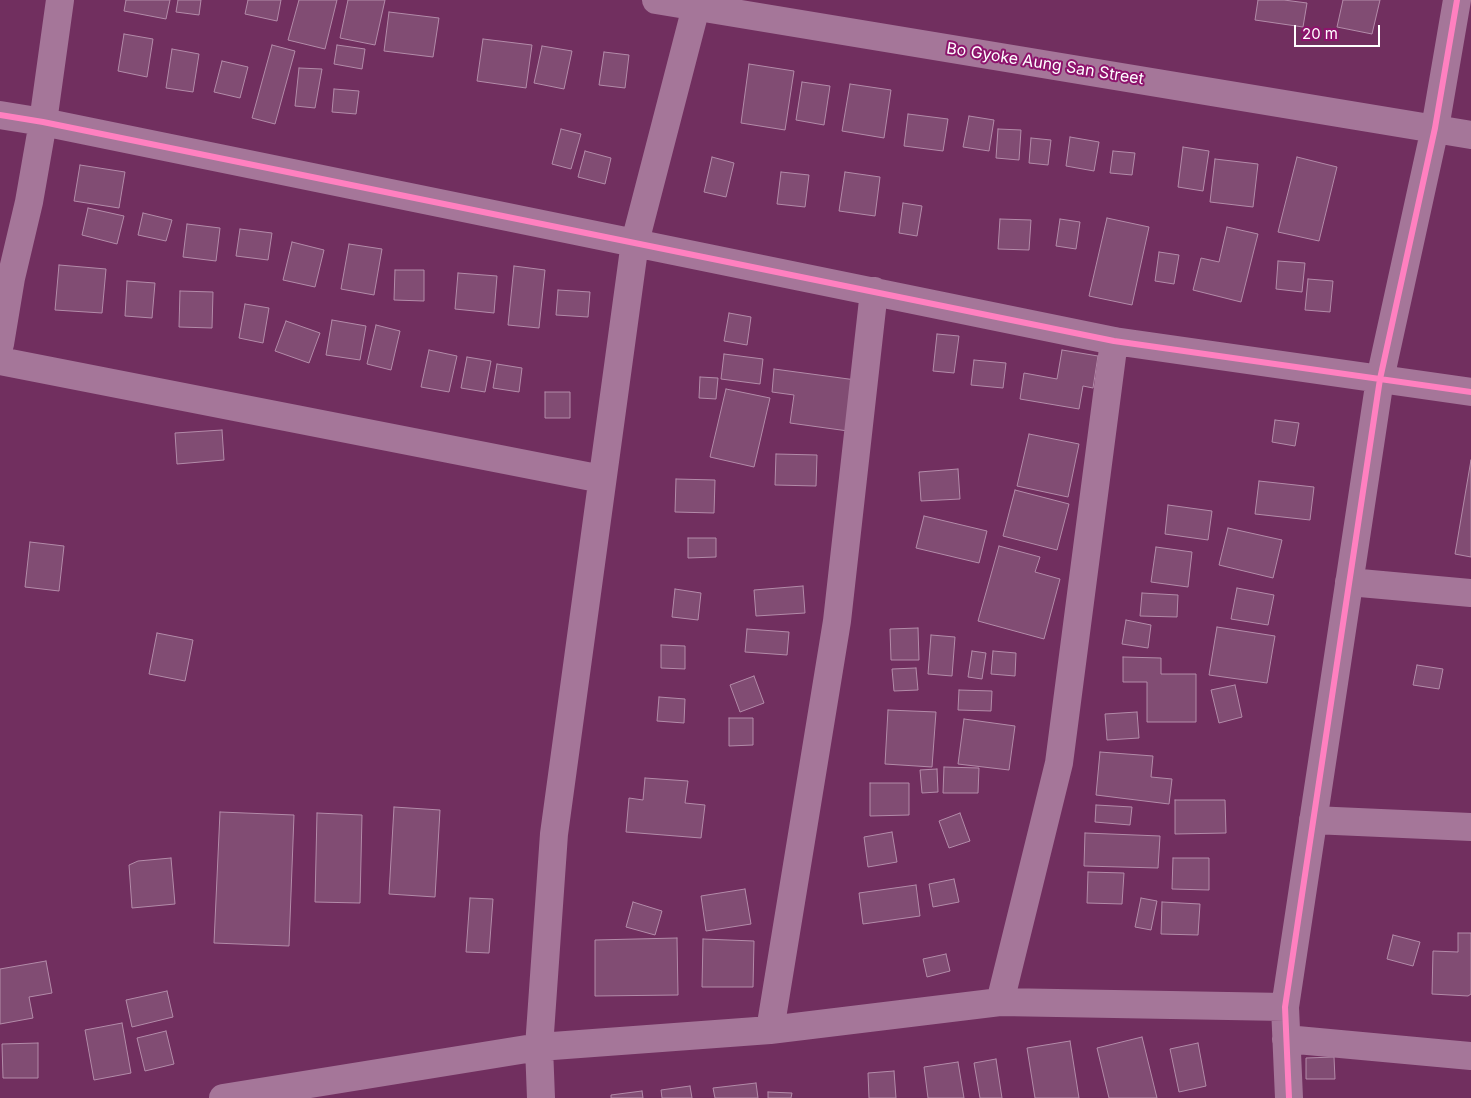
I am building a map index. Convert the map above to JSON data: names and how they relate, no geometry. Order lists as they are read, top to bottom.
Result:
{
  "streets": {
    "street": ["Bo Gyoke Aung San Street"]
  },
  "scale_bar": "20 m"
}
